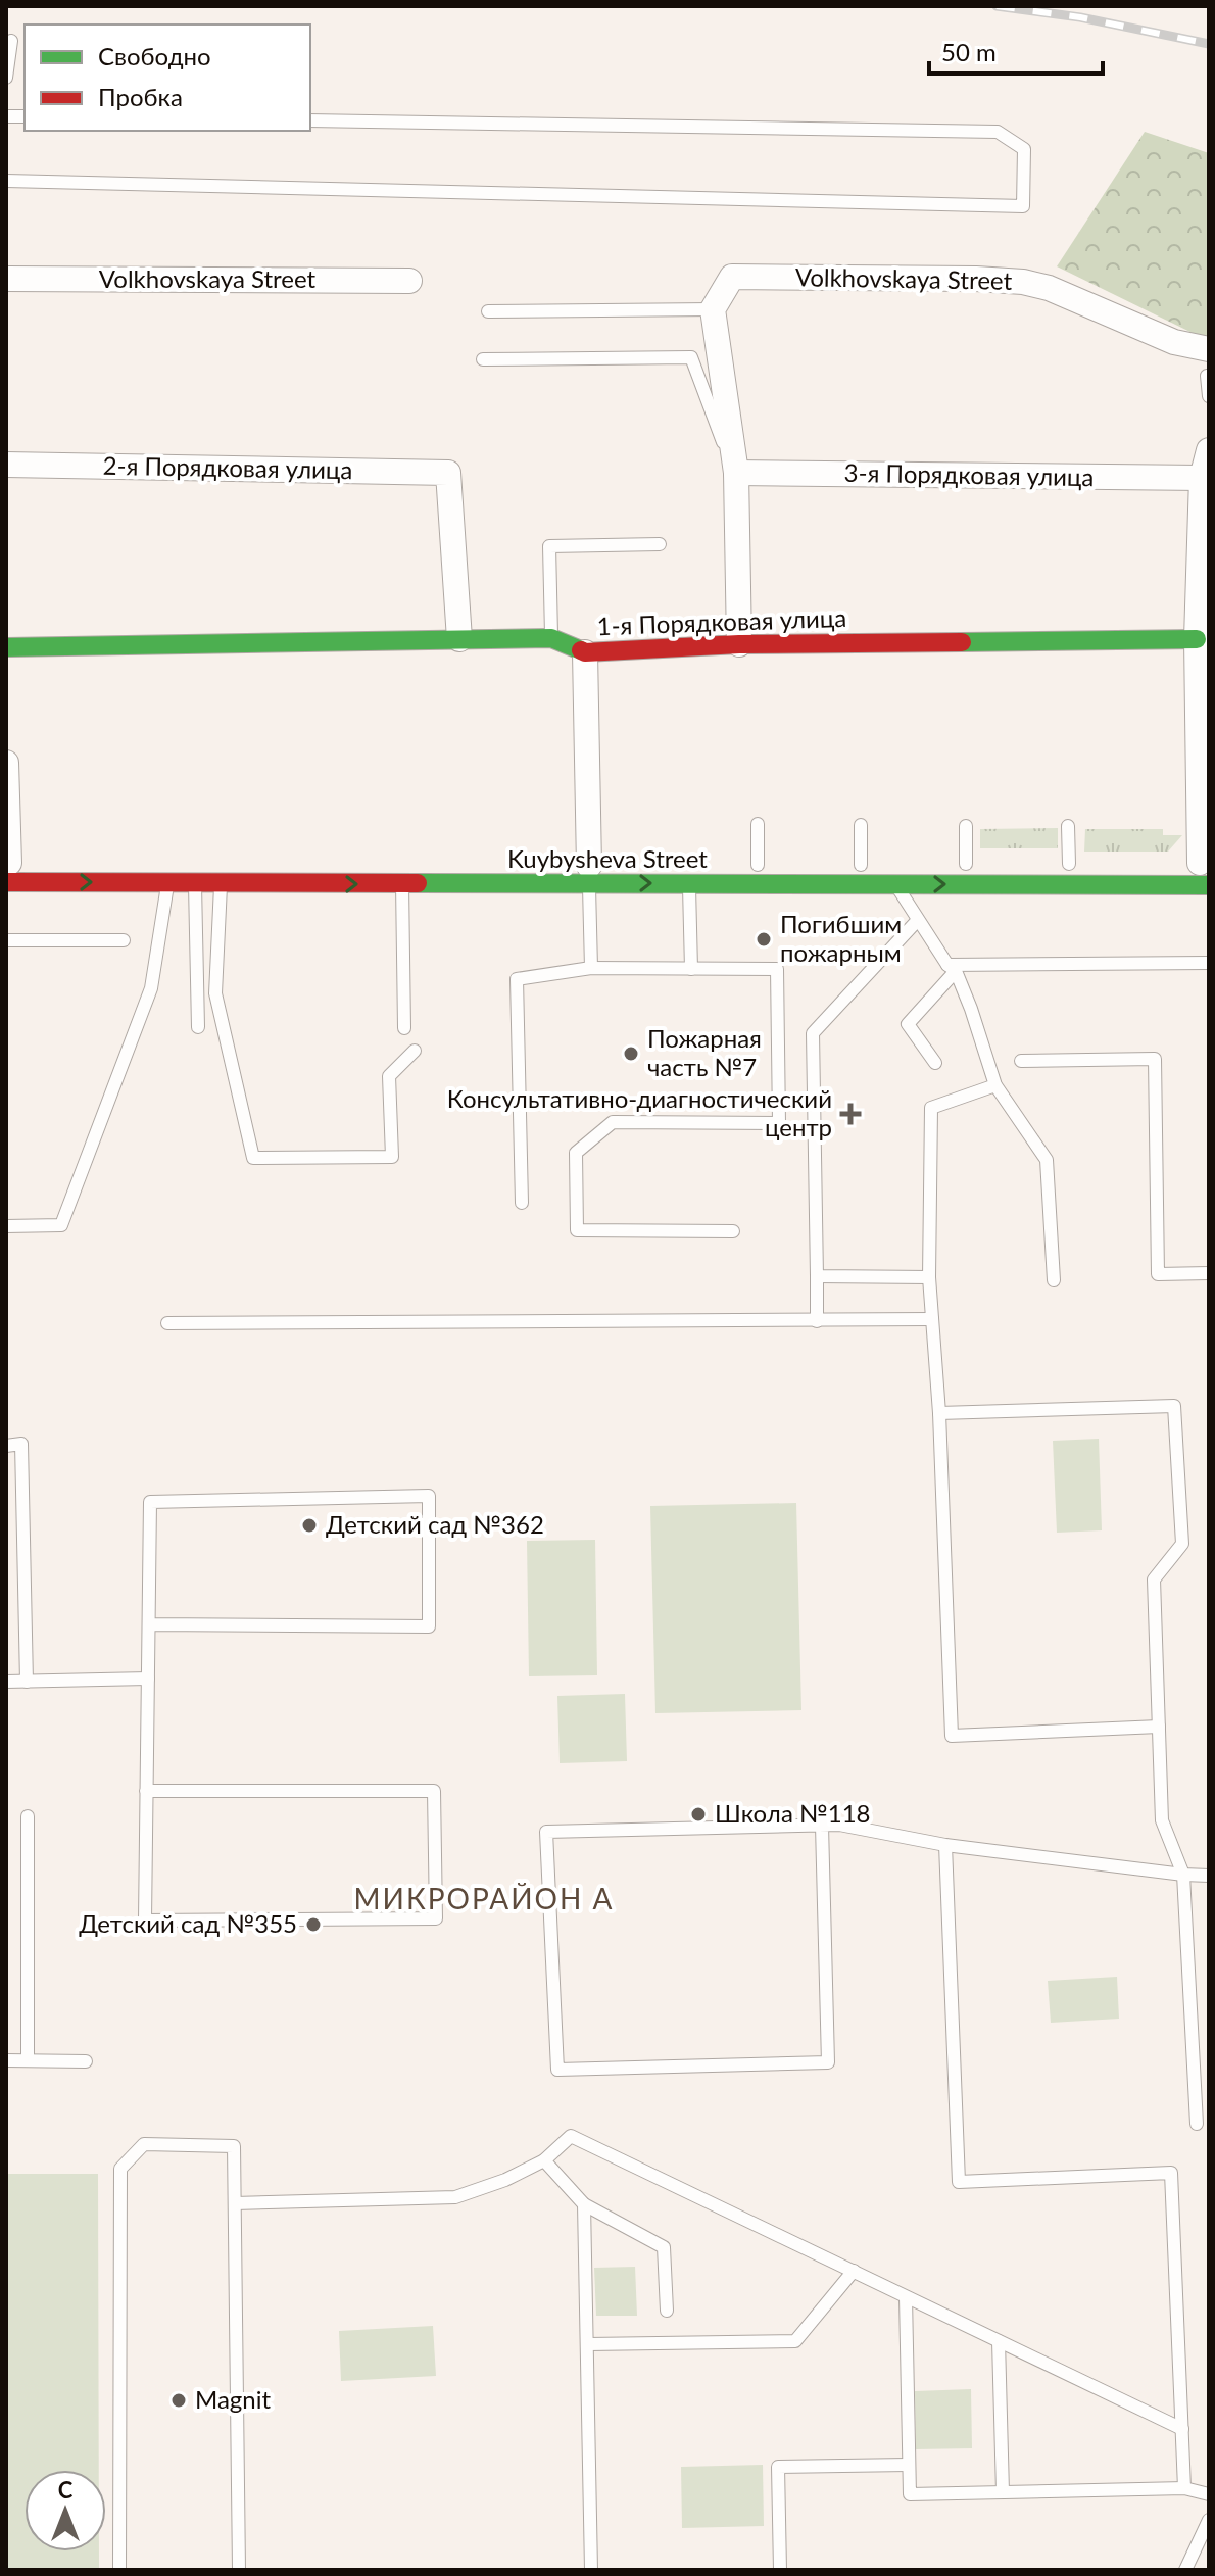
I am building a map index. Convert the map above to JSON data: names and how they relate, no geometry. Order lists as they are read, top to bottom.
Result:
{
  "streets": {
    "main road": ["1-я Порядковая улица", "Kuybysheva Street"],
    "street": ["Volkhovskaya Street", "2-я Порядковая улица", "3-я Порядковая улица"]
  },
  "crossings": [
    ["2-я Порядковая улица", "1-я Порядковая улица"]
  ],
  "one_way": ["Kuybysheva Street"],
  "districts": ["МИКРОРАЙОН А"],
  "places": {
    "other": [
      "Погибшим пожарным",
      "Пожарная часть №7",
      "Детский сад №362",
      "Школа №118",
      "Детский сад №355",
      "Magnit"
    ],
    "health": ["Консультативно-диагностический центр"]
  },
  "legend": ["Свободно", "Пробка"],
  "scale_bar": "50 m",
  "north": "top"
}
